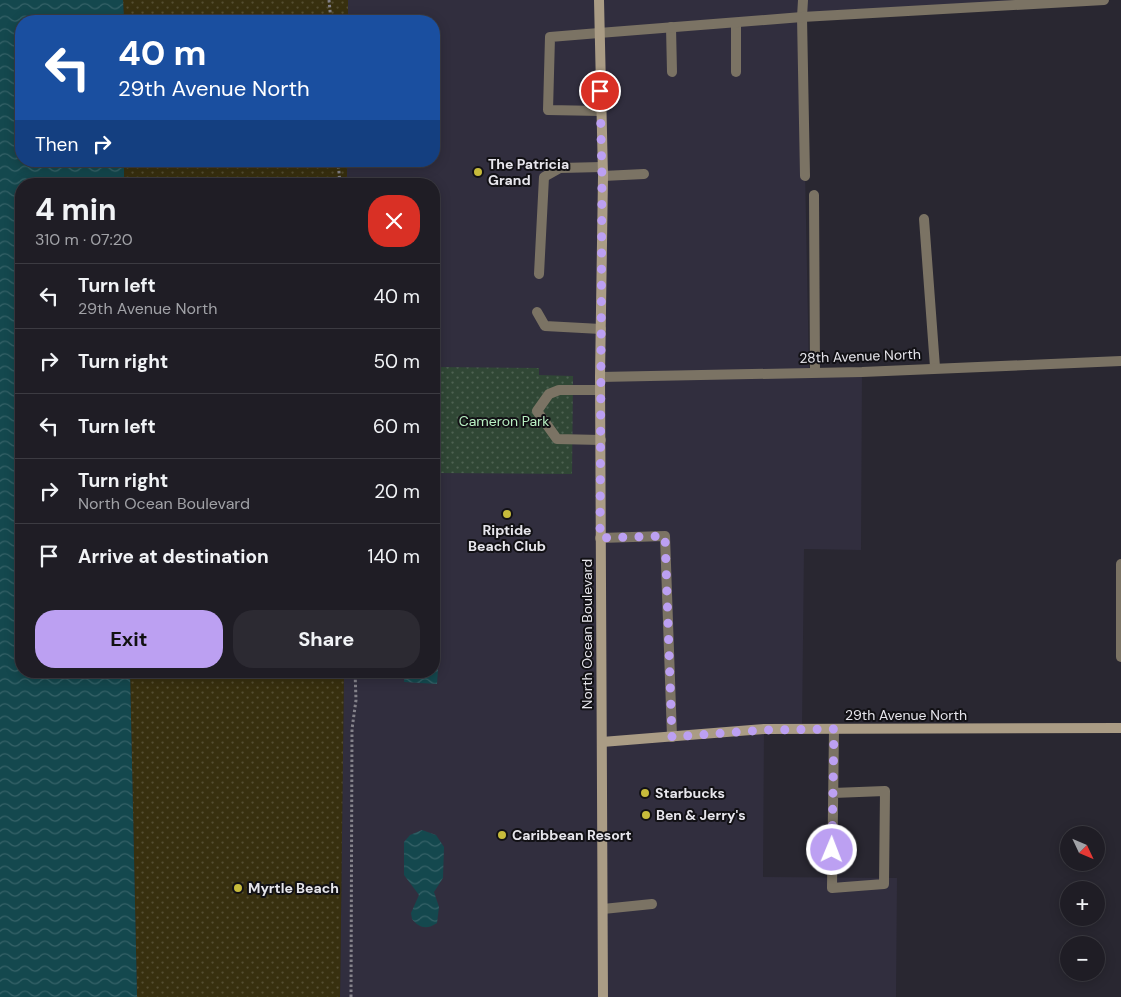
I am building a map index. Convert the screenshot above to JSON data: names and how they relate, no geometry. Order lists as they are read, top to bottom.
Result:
{
  "streets": {
    "main road": ["North Ocean Boulevard", "29th Avenue North"],
    "street": ["28th Avenue North"]
  },
  "crossings": [
    ["28th Avenue North", "North Ocean Boulevard"],
    ["North Ocean Boulevard", "29th Avenue North"]
  ],
  "parks": ["Cameron Park"],
  "places": [
    "The Patricia Grand",
    "Riptide Beach Club",
    "Starbucks",
    "Ben & Jerry's",
    "Caribbean Resort",
    "Myrtle Beach"
  ],
  "north": "bottom right",
  "page": {
    "turn": ["40 m", "29th Avenue North"],
    "then": "Then",
    "heading": ["4 min", "310 m · 07:20"],
    "list": [
      {
        "name": "Turn left",
        "note": "29th Avenue North",
        "value": "40 m"
      },
      {
        "name": "Turn right",
        "value": "50 m"
      },
      {
        "name": "Turn left",
        "value": "60 m"
      },
      {
        "name": "Turn right",
        "note": "North Ocean Boulevard",
        "value": "20 m"
      },
      {
        "name": "Arrive at destination",
        "value": "140 m"
      }
    ],
    "buttons": ["Exit", "Share"],
    "map_buttons": ["+", "−"]
  }
}
